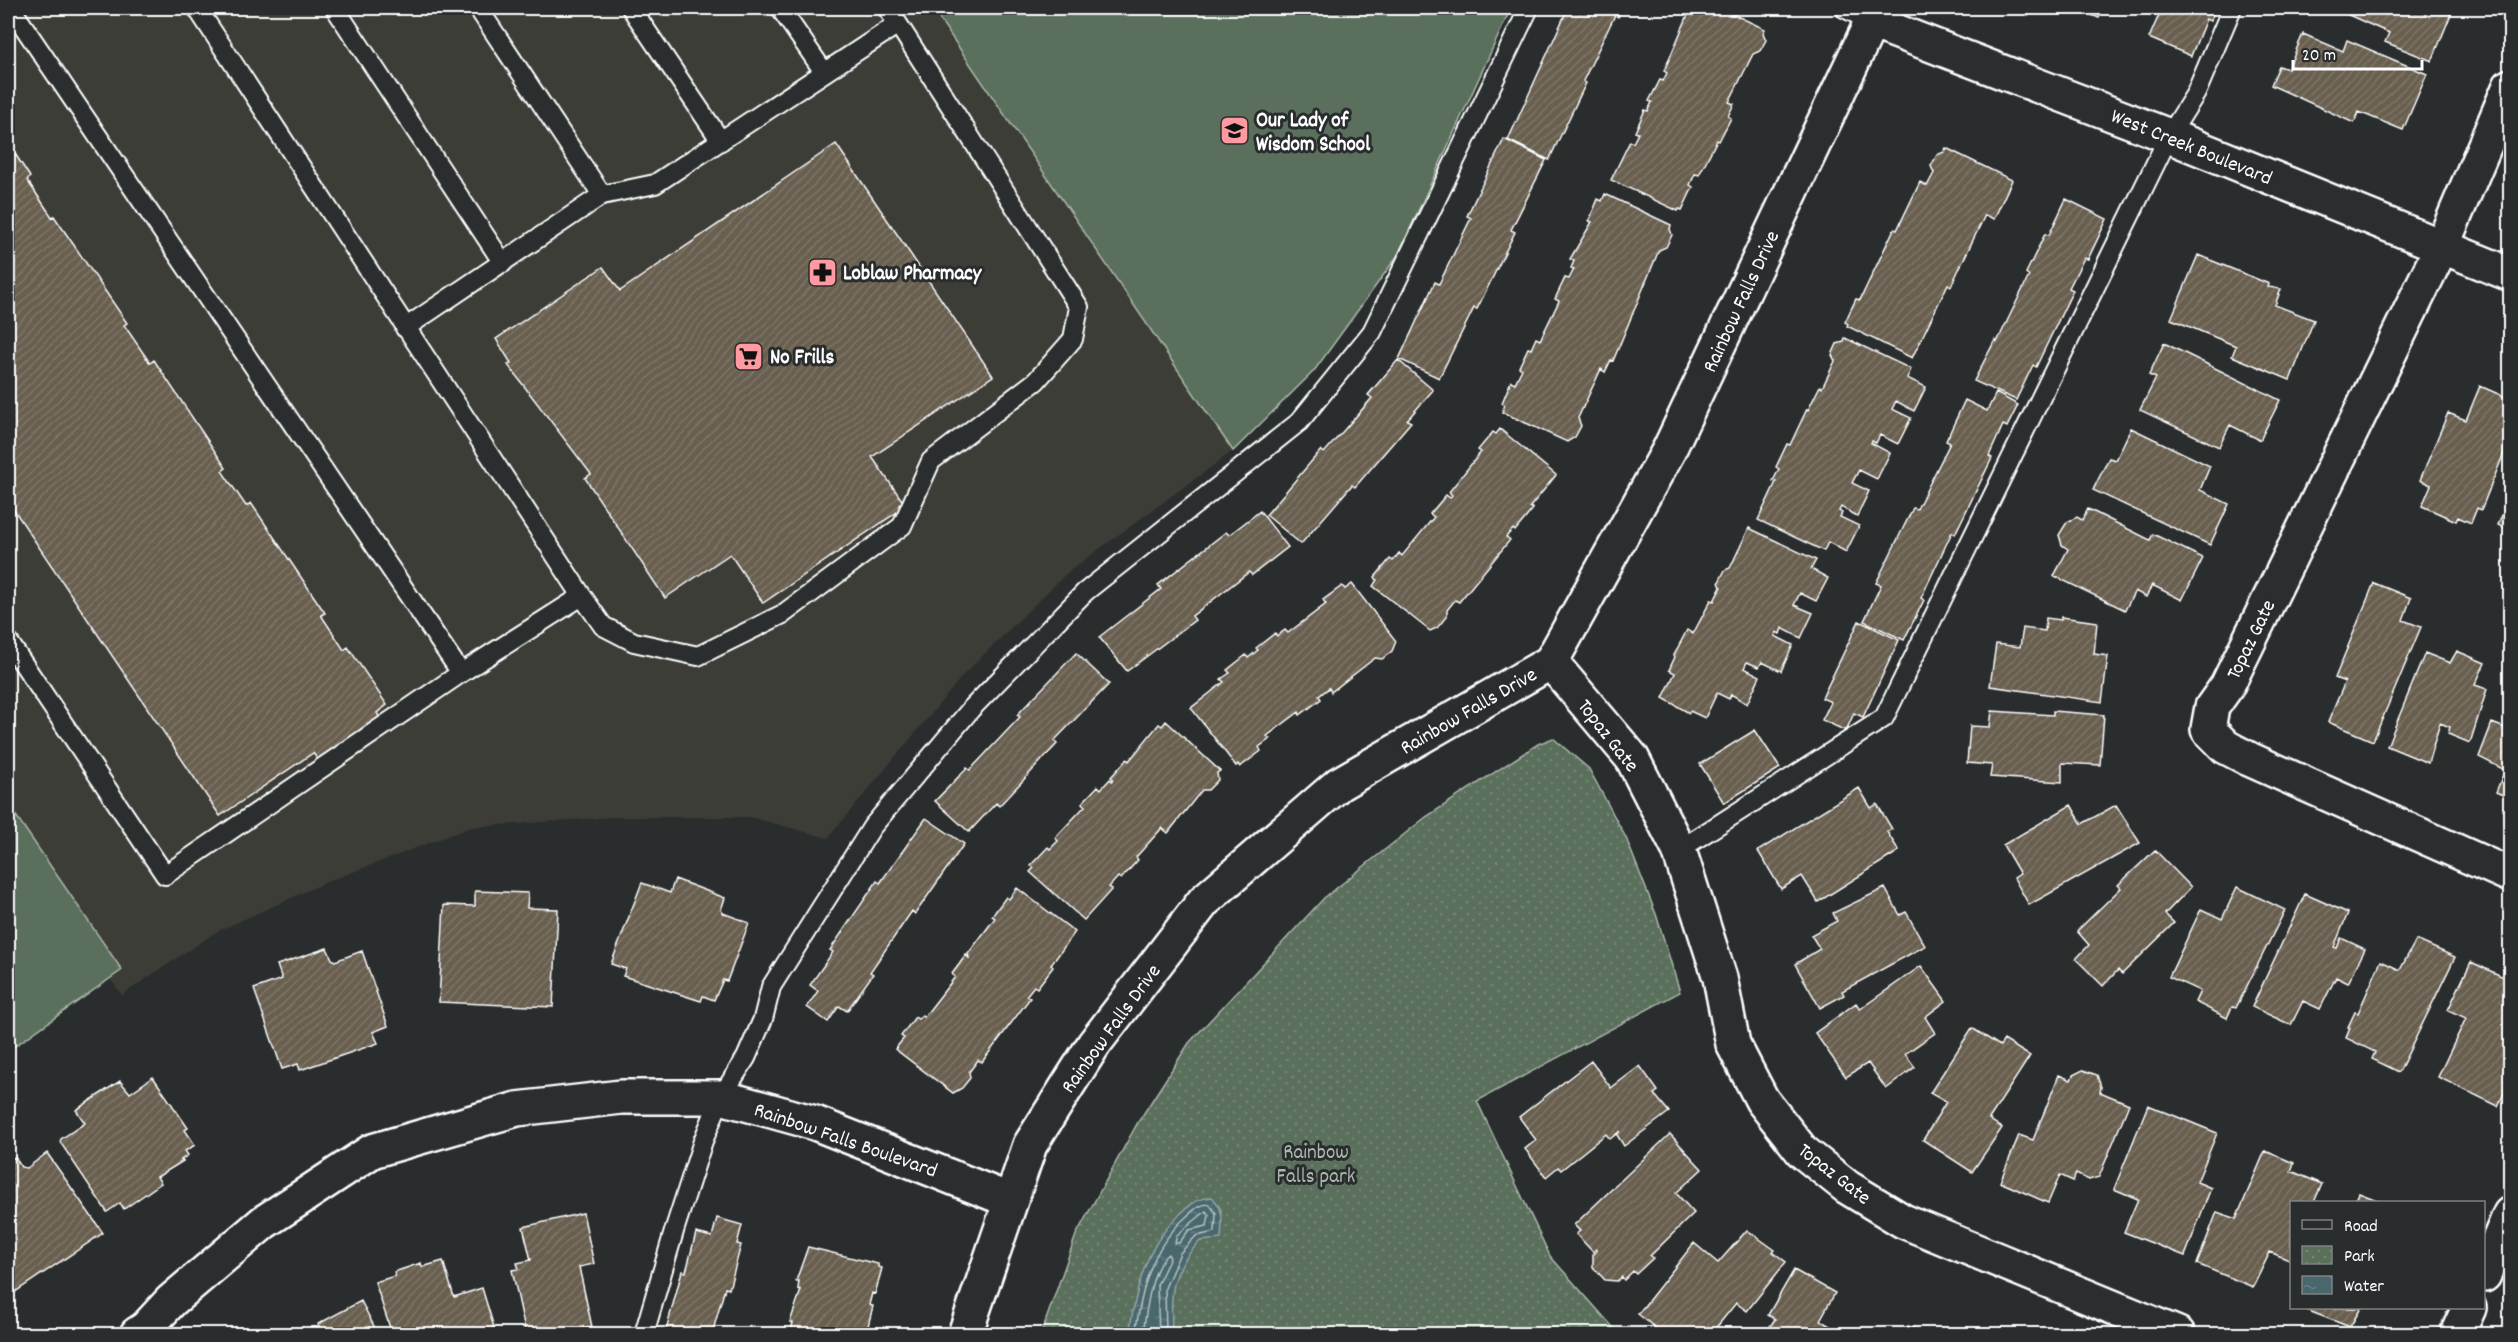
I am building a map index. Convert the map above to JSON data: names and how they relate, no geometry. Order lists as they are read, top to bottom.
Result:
{
  "streets": {
    "street": [
      "West Creek Boulevard",
      "Rainbow Falls Drive",
      "Topaz Gate",
      "Rainbow Falls Boulevard"
    ]
  },
  "crossings": [
    ["West Creek Boulevard", "Rainbow Falls Drive"],
    ["West Creek Boulevard", "Topaz Gate"],
    ["Rainbow Falls Drive", "Topaz Gate"],
    ["Rainbow Falls Drive", "Rainbow Falls Boulevard"]
  ],
  "parks": ["Rainbow Falls park"],
  "places": {
    "school or university": ["Our Lady of Wisdom School"],
    "pharmacy": ["Loblaw Pharmacy"],
    "supermarket": ["No Frills"]
  },
  "legend": ["Road", "Park", "Water"],
  "scale_bar": "20 m"
}
